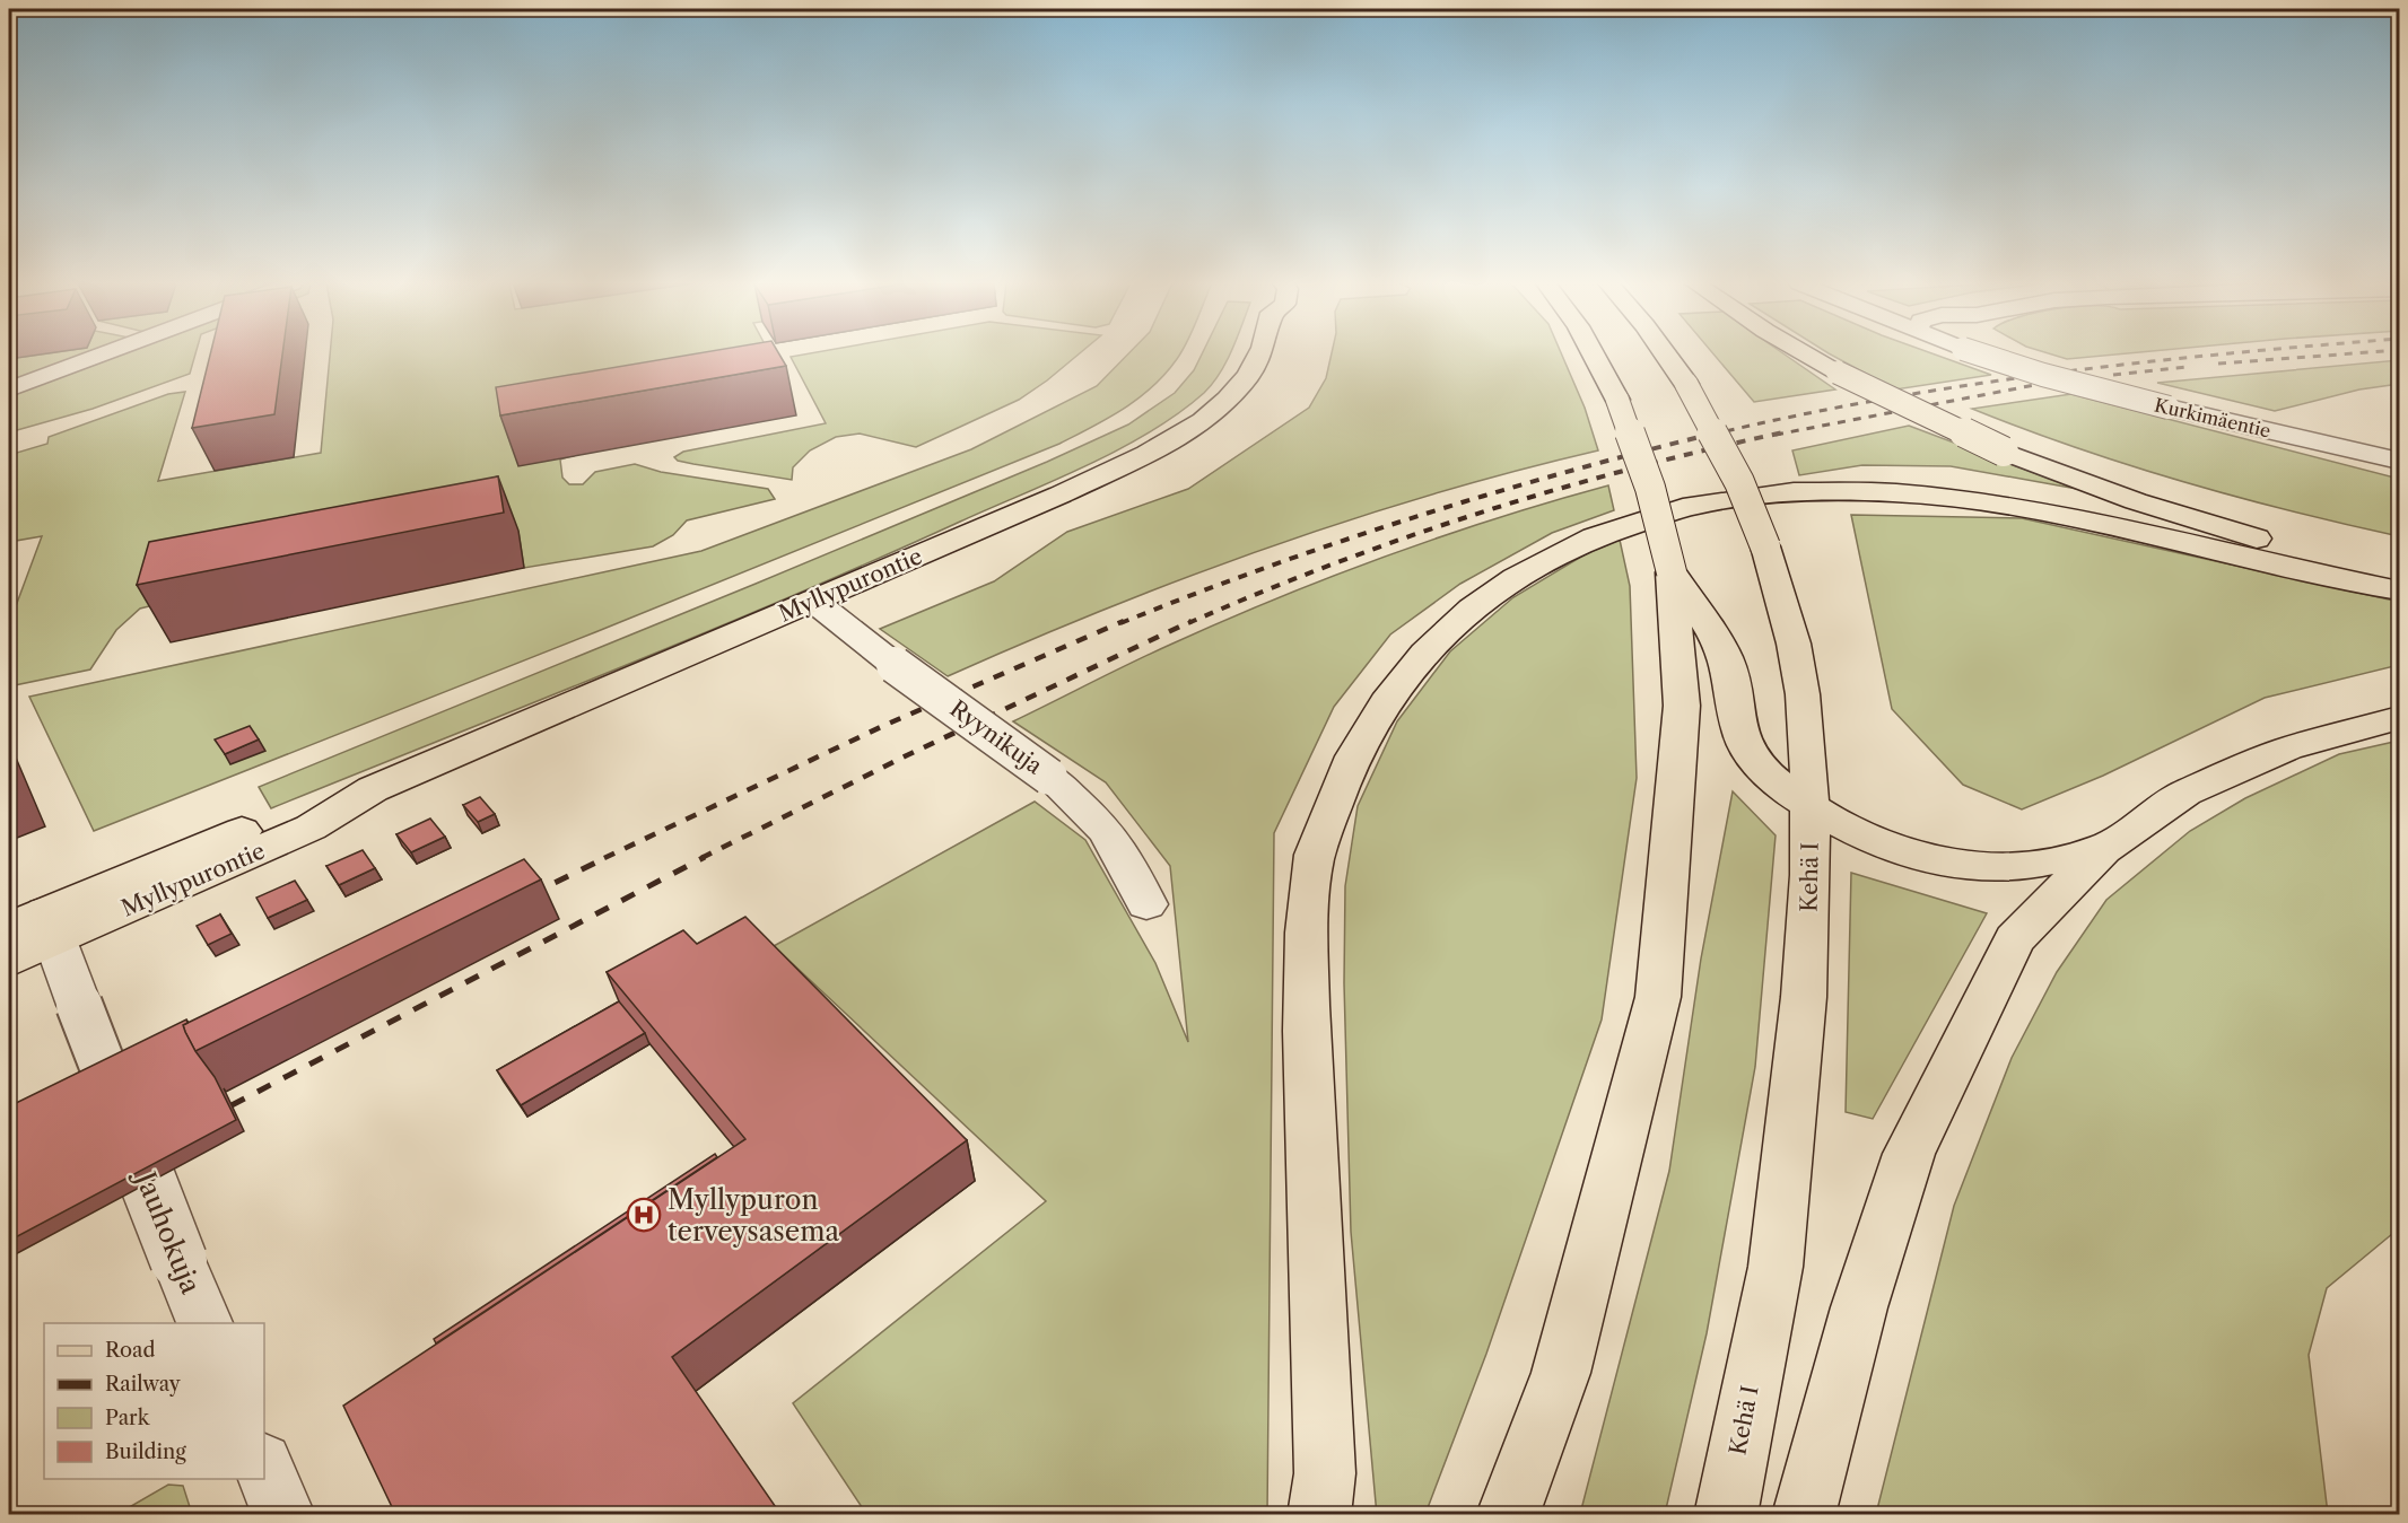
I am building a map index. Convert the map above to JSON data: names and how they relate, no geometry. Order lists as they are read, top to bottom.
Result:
{
  "streets": {
    "main road": ["Myllypurontie", "Kehä I"],
    "street": ["Kurkimäentie", "Ryynikuja", "Jauhokuja"]
  },
  "crossings": [
    ["Myllypurontie", "Ryynikuja"],
    ["Myllypurontie", "Jauhokuja"]
  ],
  "places": {
    "hospital": ["Myllypuron terveysasema"]
  },
  "legend": [
    "Road",
    "Railway",
    "Park",
    "Building"
  ]
}
